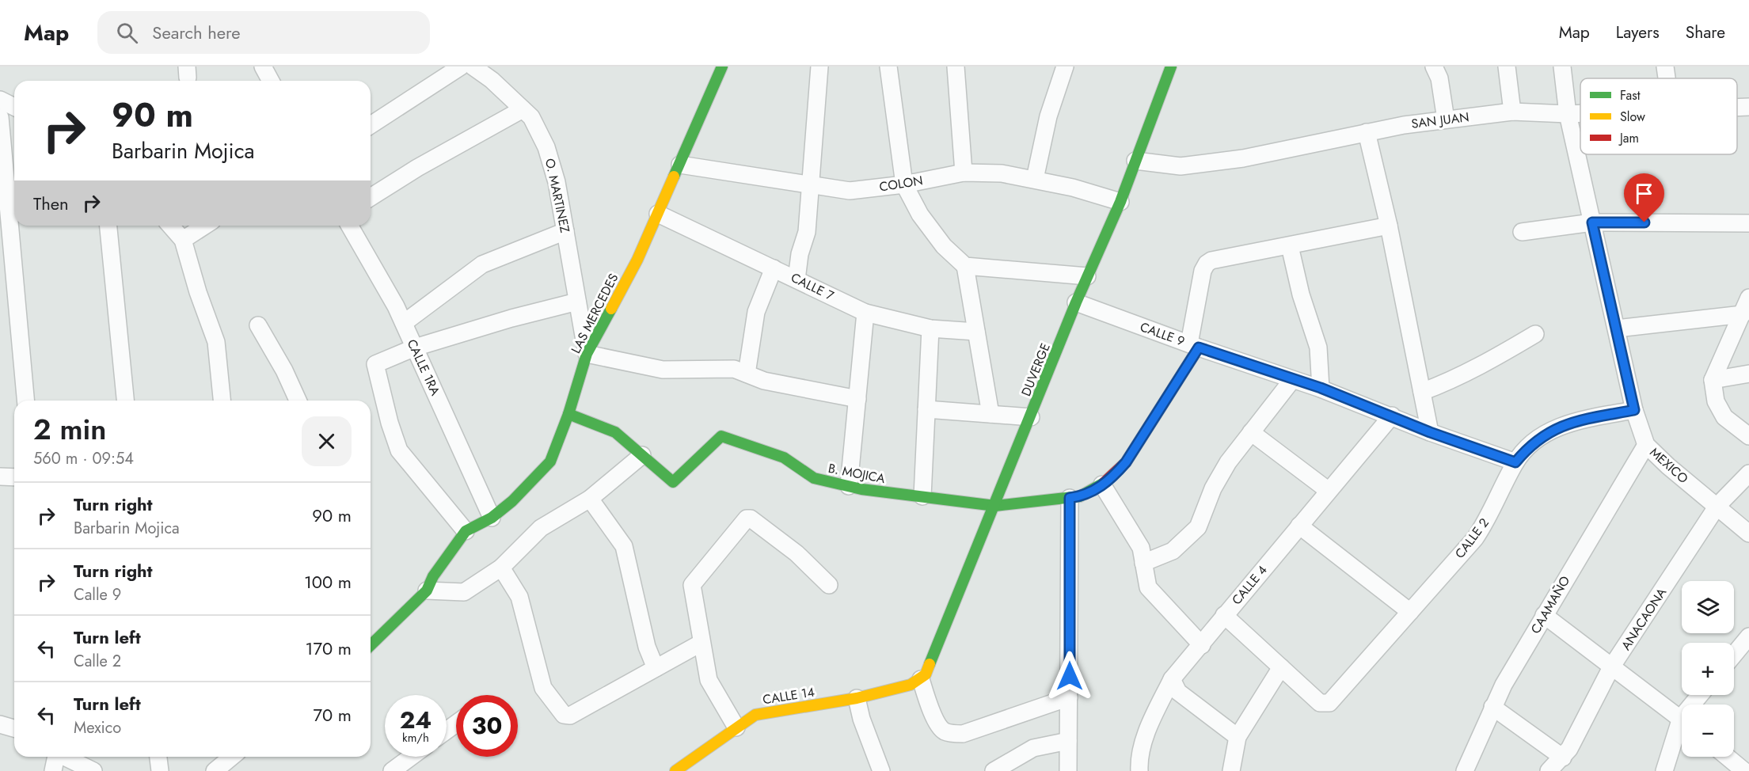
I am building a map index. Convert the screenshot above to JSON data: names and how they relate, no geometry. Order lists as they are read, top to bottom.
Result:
{
  "streets": {
    "street": [
      "SAN JUAN",
      "COLON",
      "O. MARTINEZ",
      "CALLE 7",
      "LAS MERCEDES",
      "CALLE 9",
      "CALLE 1RA",
      "DUVERGE",
      "MEXICO",
      "B. MOJICA",
      "CALLE 2",
      "CALLE 4",
      "CAAMAÑO",
      "ANACAONA",
      "CALLE 14"
    ]
  },
  "crossings": [
    ["SAN JUAN", "DUVERGE"],
    ["SAN JUAN", "MEXICO"],
    ["COLON", "LAS MERCEDES"],
    ["COLON", "DUVERGE"],
    ["O. MARTINEZ", "LAS MERCEDES"],
    ["CALLE 7", "LAS MERCEDES"],
    ["LAS MERCEDES", "CALLE 1RA"],
    ["CALLE 9", "DUVERGE"],
    ["CALLE 9", "CALLE 2"],
    ["CALLE 9", "CALLE 4"],
    ["DUVERGE", "B. MOJICA"],
    ["DUVERGE", "CALLE 14"],
    ["MEXICO", "CALLE 2"],
    ["MEXICO", "CAAMAÑO"],
    ["MEXICO", "ANACAONA"]
  ],
  "legend": ["Fast", "Slow", "Jam"],
  "page": {
    "header": "Map",
    "search": "Search here",
    "nav": ["Map", "Layers", "Share"],
    "turn": ["90 m", "Barbarin Mojica"],
    "then": "Then",
    "heading": ["2 min", "560 m · 09:54"],
    "list": [
      {
        "name": "Turn right",
        "note": "Barbarin Mojica",
        "value": "90 m"
      },
      {
        "name": "Turn right",
        "note": "Calle 9",
        "value": "100 m"
      },
      {
        "name": "Turn left",
        "note": "Calle 2",
        "value": "170 m"
      },
      {
        "name": "Turn left",
        "note": "Mexico",
        "value": "70 m"
      }
    ],
    "map_buttons": ["+", "−"],
    "speed": "24 km/h",
    "limit": "30"
  }
}
